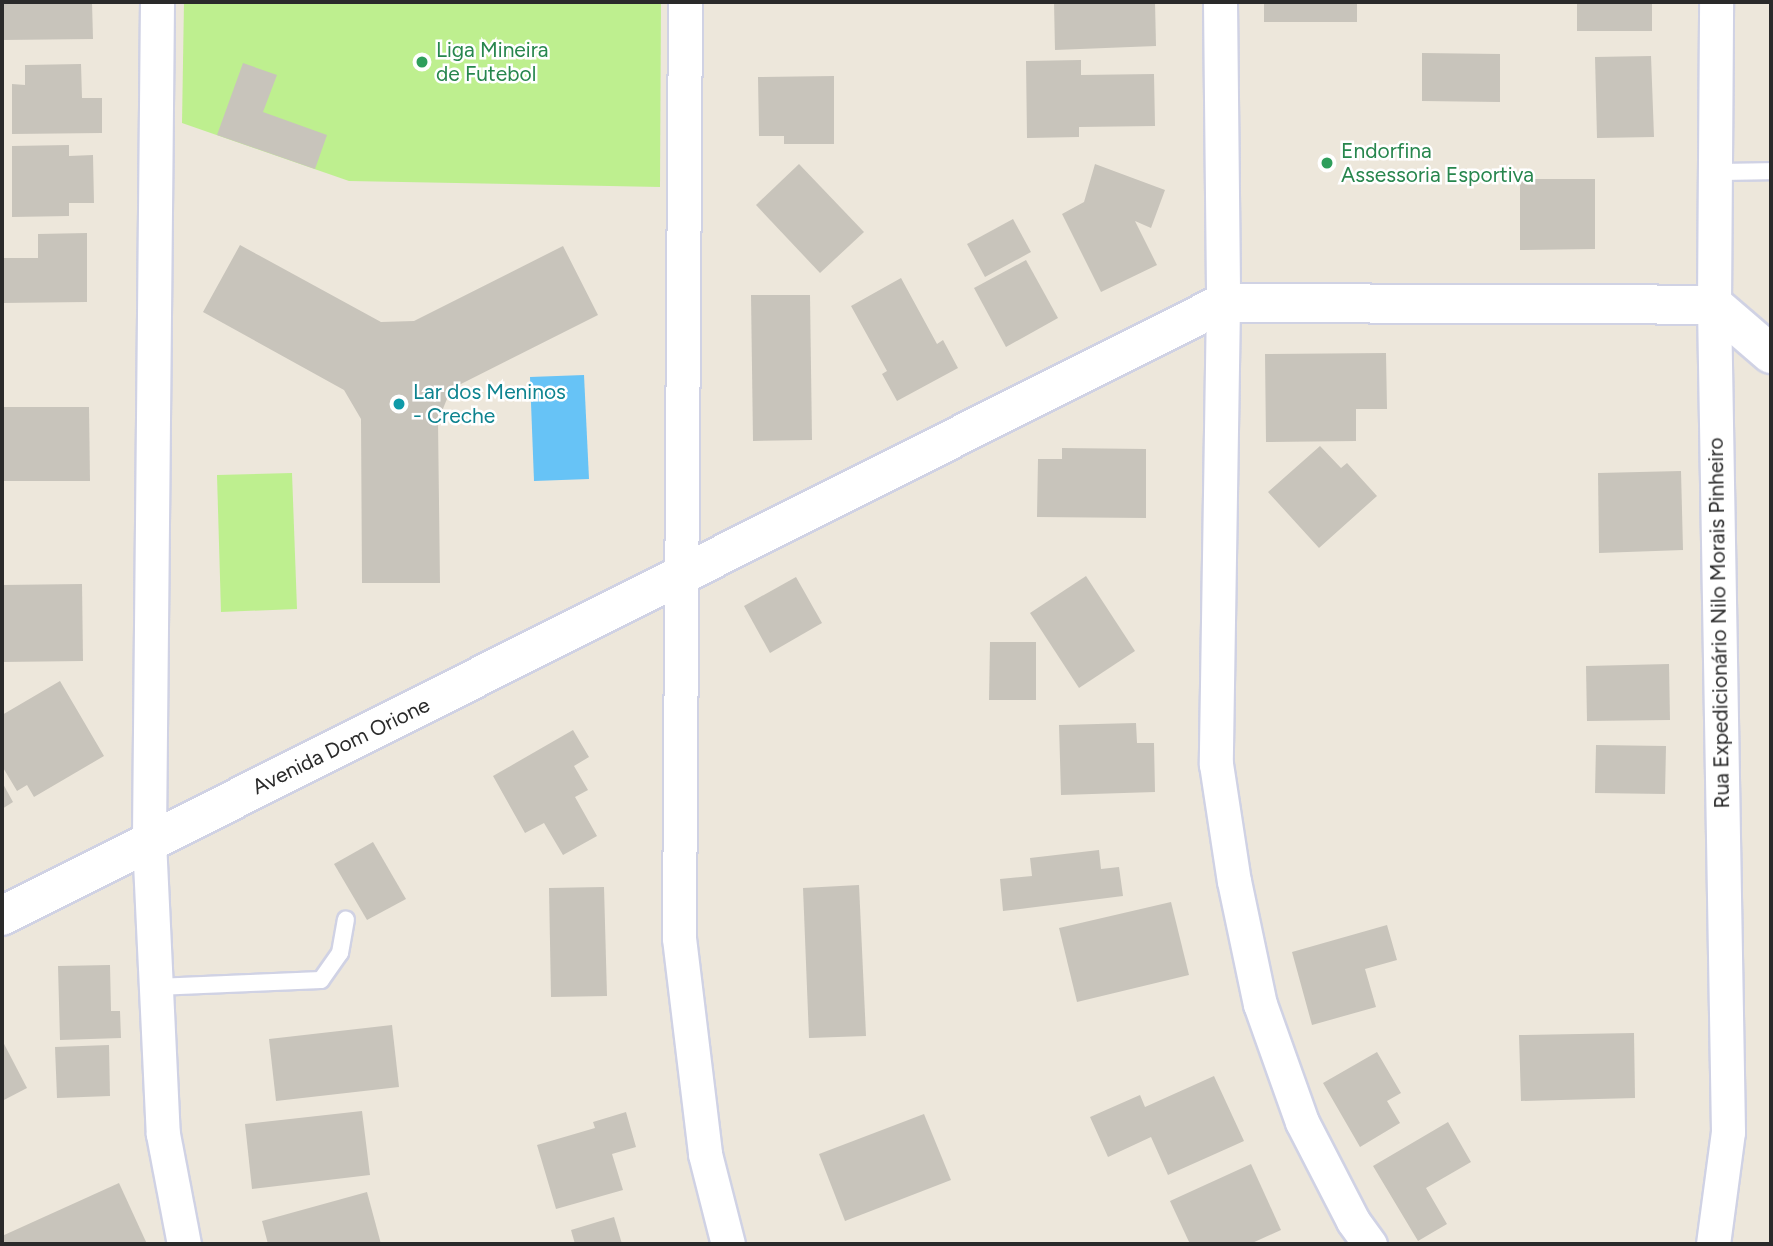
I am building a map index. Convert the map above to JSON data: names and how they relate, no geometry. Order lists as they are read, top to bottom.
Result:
{
  "streets": {
    "street": ["Rua Expedicionário Nilo Morais Pinheiro", "Avenida Dom Orione"]
  },
  "places": ["Liga Mineira de Futebol", "Endorfina Assessoria Esportiva", "Lar dos Meninos - Creche"]
}
